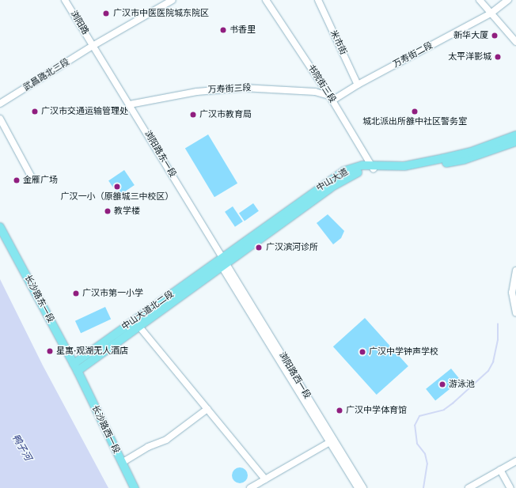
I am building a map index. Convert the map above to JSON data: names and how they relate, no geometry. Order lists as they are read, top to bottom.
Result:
{
  "streets": {
    "main road": [
      "中山大道",
      "长沙路东一段",
      "中山大道北二段",
      "长沙路西一段"
    ],
    "street": [
      "浏阳路",
      "米市街",
      "万寿街二段",
      "武昌路北三段",
      "书院街三段",
      "万寿街三段",
      "浏阳路东一段",
      "浏阳路西一段"
    ]
  },
  "crossings": [
    ["浏阳路", "武昌路北三段"],
    ["浏阳路", "浏阳路东一段"],
    ["米市街", "万寿街二段"],
    ["万寿街二段", "书院街三段"],
    ["万寿街二段", "万寿街三段"],
    ["武昌路北三段", "浏阳路东一段"],
    ["书院街三段", "万寿街三段"],
    ["书院街三段", "中山大道"],
    ["万寿街三段", "浏阳路东一段"],
    ["浏阳路东一段", "中山大道"],
    ["浏阳路东一段", "中山大道北二段"],
    ["浏阳路东一段", "浏阳路西一段"],
    ["中山大道", "中山大道北二段"],
    ["中山大道", "浏阳路西一段"],
    ["长沙路东一段", "中山大道北二段"],
    ["长沙路东一段", "长沙路西一段"],
    ["中山大道北二段", "浏阳路西一段"],
    ["中山大道北二段", "长沙路西一段"]
  ],
  "water": ["鸭子河"],
  "places": [
    "广汉市中医医院城东院区",
    "书香里",
    "新华大厦",
    "太平洋影城",
    "广汉市交通运输管理处",
    "城北派出所雒中社区警务室",
    "广汉市教育局",
    "金雁广场",
    "广汉一小（原雒城三中校区）",
    "教学楼",
    "广汉滨河诊所",
    "广汉市第一小学",
    "星寓·观湖无人酒店",
    "广汉中学钟声学校",
    "游泳池",
    "广汉中学体育馆"
  ]
}
